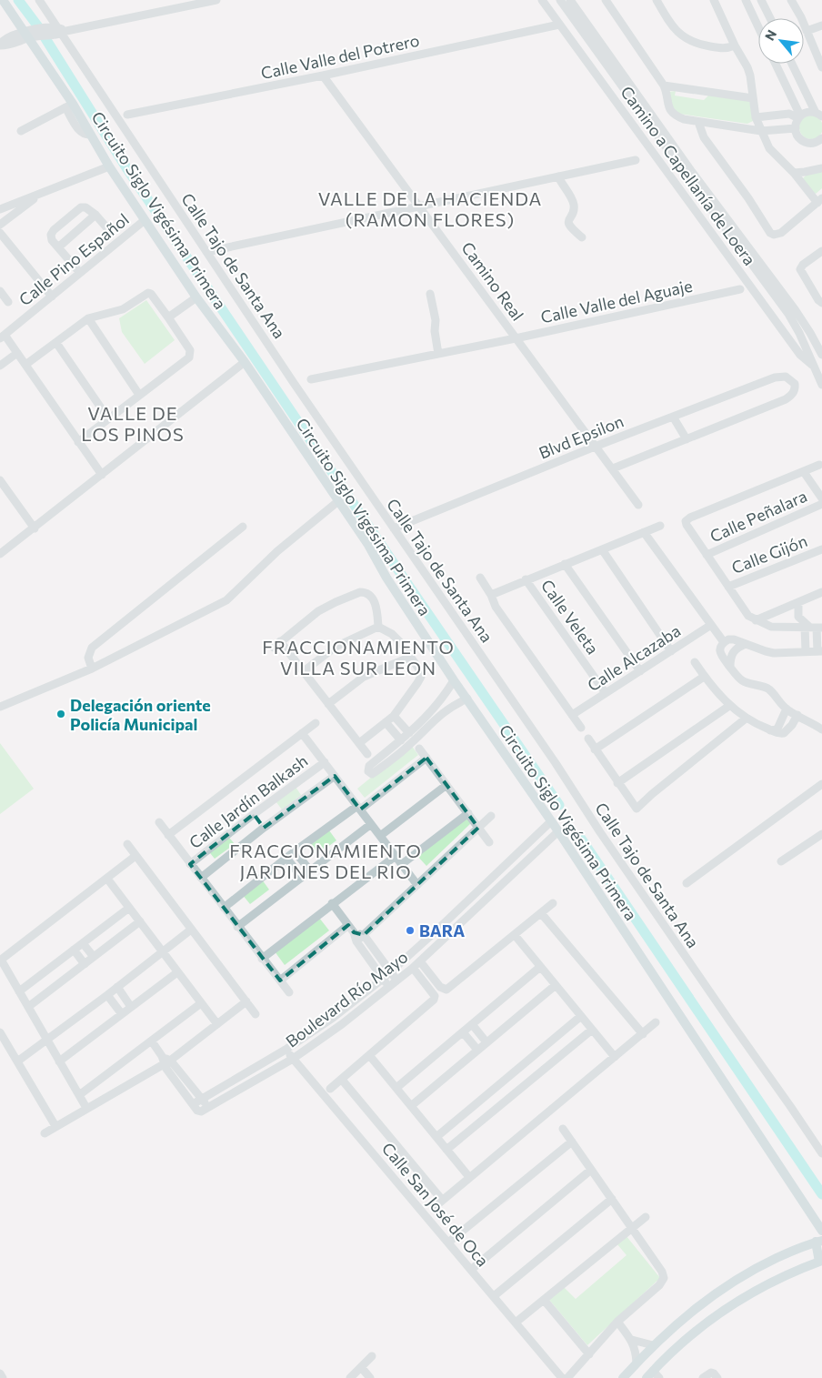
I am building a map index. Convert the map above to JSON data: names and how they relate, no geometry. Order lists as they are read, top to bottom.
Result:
{
  "streets": {
    "main road": ["Circuito Siglo Vigésima Primera"],
    "street": [
      "Calle Valle del Potrero",
      "Camino a Capellanía de Loera",
      "Calle Pino Español",
      "Calle Tajo de Santa Ana",
      "Camino Real",
      "Calle Valle del Aguaje",
      "Blvd Epsilon",
      "Calle Peñalara",
      "Calle Gijón",
      "Calle Veleta",
      "Calle Alcazaba",
      "Calle Jardín Balkash",
      "Boulevard Río Mayo",
      "Calle San José de Oca"
    ]
  },
  "crossings": [
    ["Calle Valle del Potrero", "Camino a Capellanía de Loera"],
    ["Calle Valle del Potrero", "Camino Real"],
    ["Circuito Siglo Vigésima Primera", "Calle Pino Español"],
    ["Circuito Siglo Vigésima Primera", "Boulevard Río Mayo"],
    ["Calle Tajo de Santa Ana", "Blvd Epsilon"],
    ["Camino Real", "Calle Valle del Aguaje"],
    ["Camino Real", "Blvd Epsilon"],
    ["Calle Veleta", "Calle Alcazaba"],
    ["Boulevard Río Mayo", "Calle San José de Oca"]
  ],
  "districts": [
    "VALLE DE LA HACIENDA (RAMON FLORES)",
    "VALLE DE LOS PINOS",
    "FRACCIONAMIENTO VILLA SUR LEON",
    "FRACCIONAMIENTO JARDINES DEL RIO"
  ],
  "places": ["Delegación oriente Policía Municipal", "BARA"],
  "north": "top left"
}
